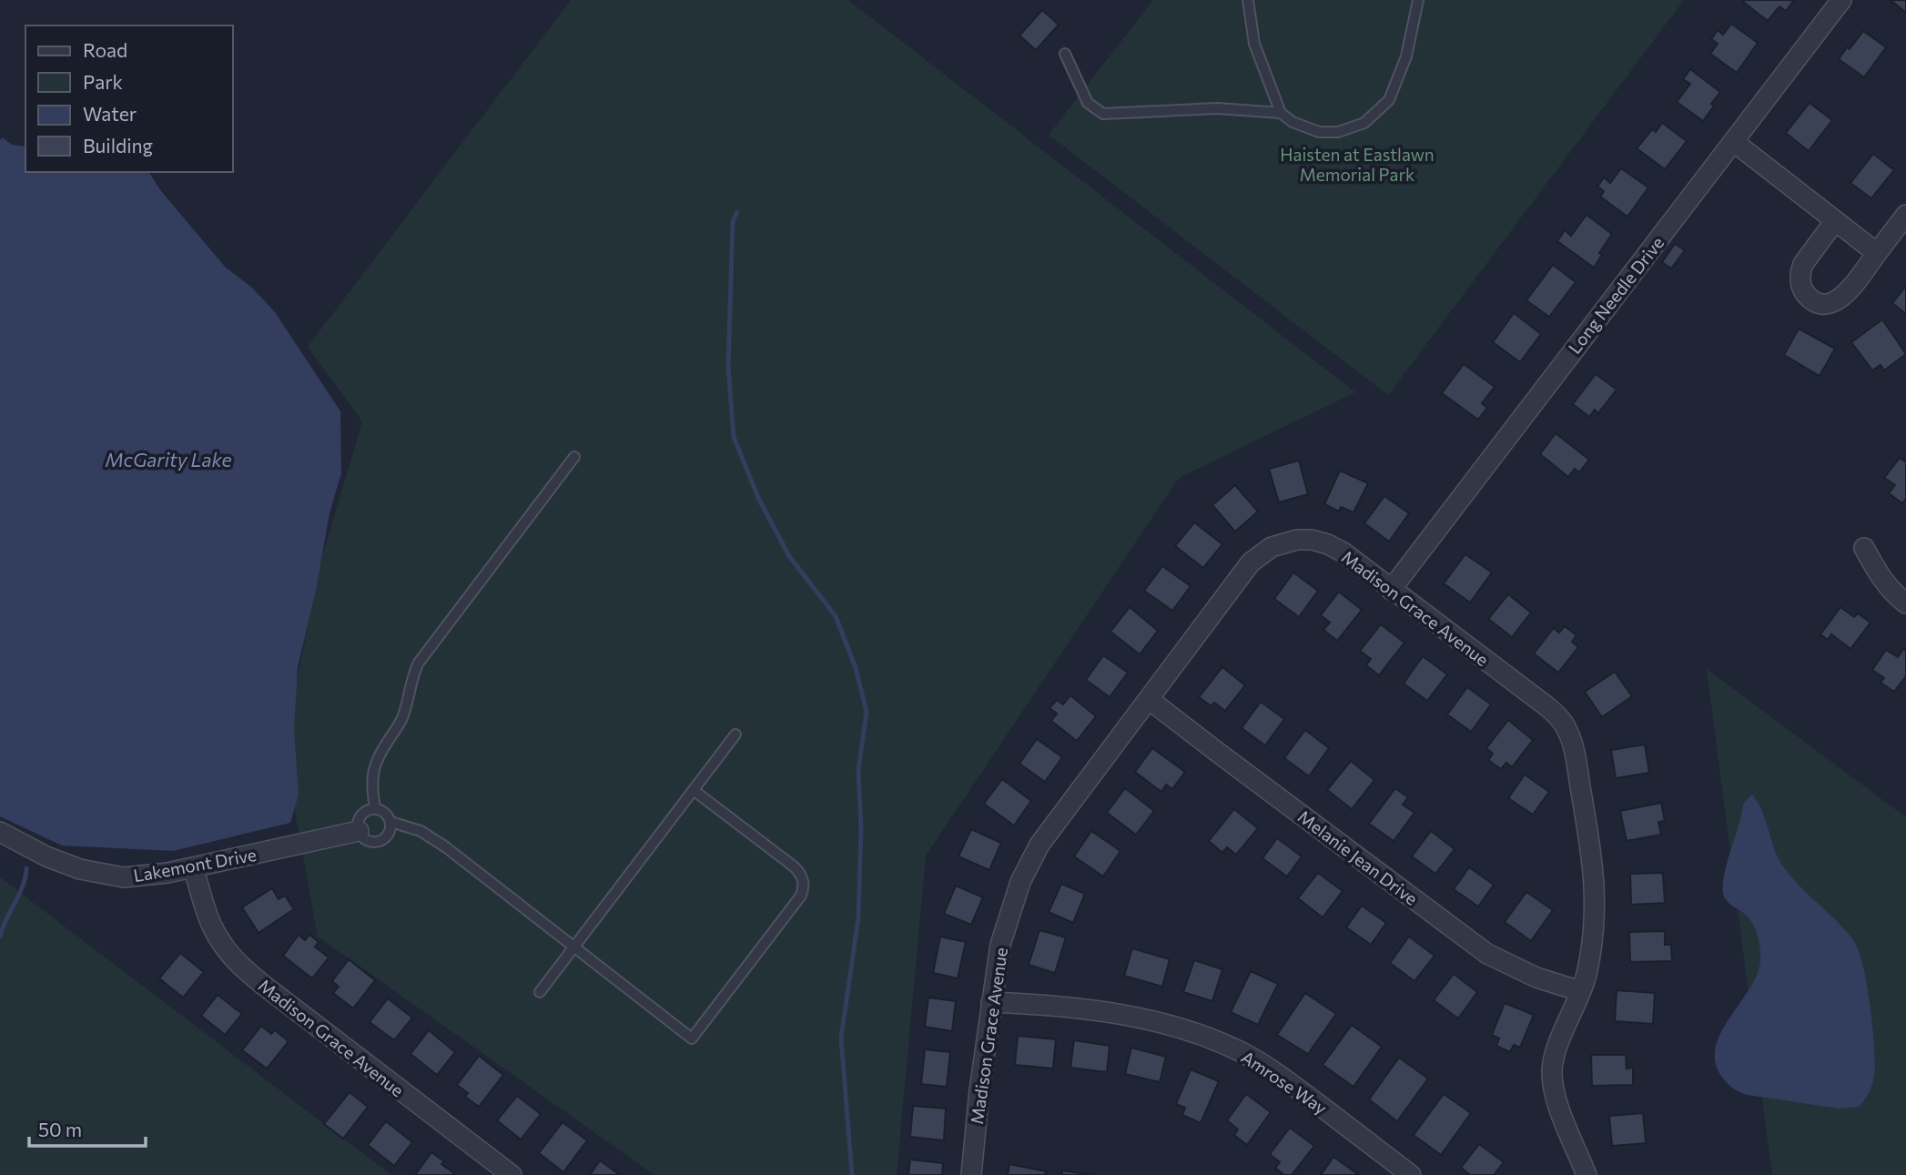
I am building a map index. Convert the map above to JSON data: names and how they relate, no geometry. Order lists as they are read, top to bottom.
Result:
{
  "streets": {
    "street": [
      "Long Needle Drive",
      "Madison Grace Avenue",
      "Melanie Jean Drive",
      "Lakemont Drive",
      "Amrose Way"
    ]
  },
  "crossings": [
    ["Long Needle Drive", "Madison Grace Avenue"],
    ["Madison Grace Avenue", "Melanie Jean Drive"],
    ["Madison Grace Avenue", "Lakemont Drive"],
    ["Madison Grace Avenue", "Amrose Way"]
  ],
  "water": ["McGarity Lake"],
  "parks": ["Haisten at Eastlawn Memorial Park"],
  "legend": [
    "Road",
    "Park",
    "Water",
    "Building"
  ],
  "scale_bar": "50 m"
}
